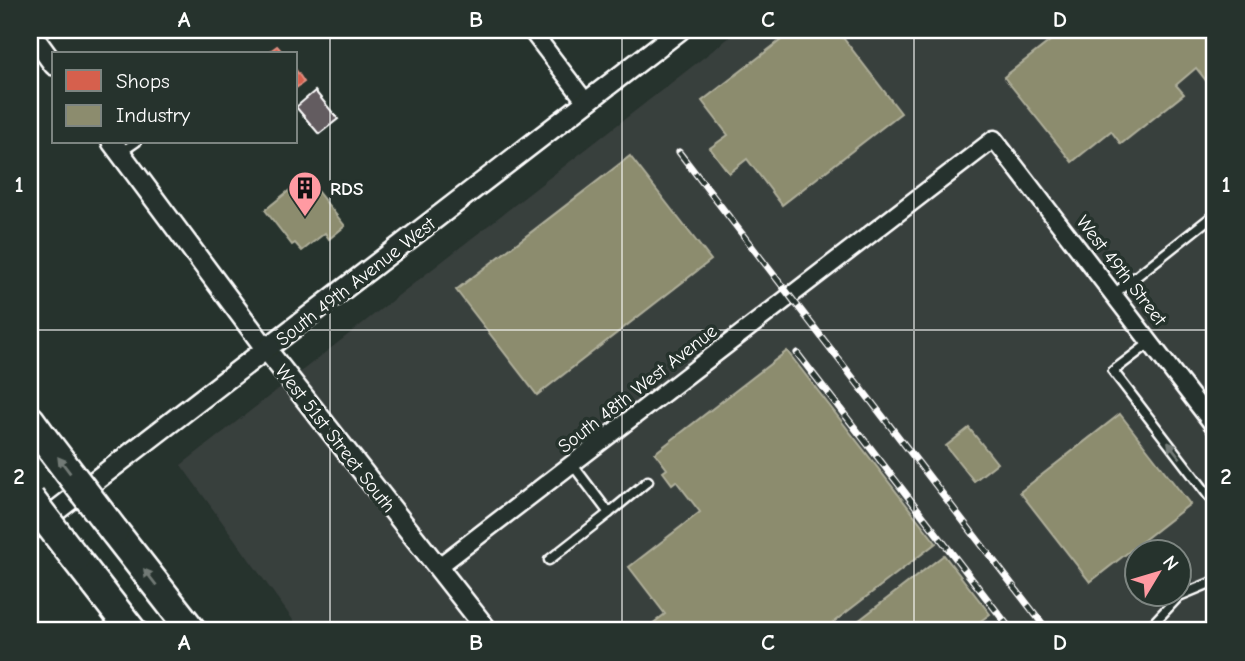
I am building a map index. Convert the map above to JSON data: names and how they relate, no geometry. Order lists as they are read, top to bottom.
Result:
{
  "streets": {
    "street": [
      "West 49th Street",
      "South 49th Avenue West",
      "South 48th West Avenue",
      "West 51st Street South"
    ]
  },
  "crossings": [
    ["West 49th Street", "South 48th West Avenue"],
    ["South 49th Avenue West", "West 51st Street South"],
    ["South 48th West Avenue", "West 51st Street South"]
  ],
  "places": {
    "building": ["RDS"]
  },
  "legend": ["Shops", "Industry"],
  "north": "top right",
  "grid": {
    "columns": [
      "A",
      "B",
      "C",
      "D"
    ],
    "rows": ["1", "2"]
  }
}
